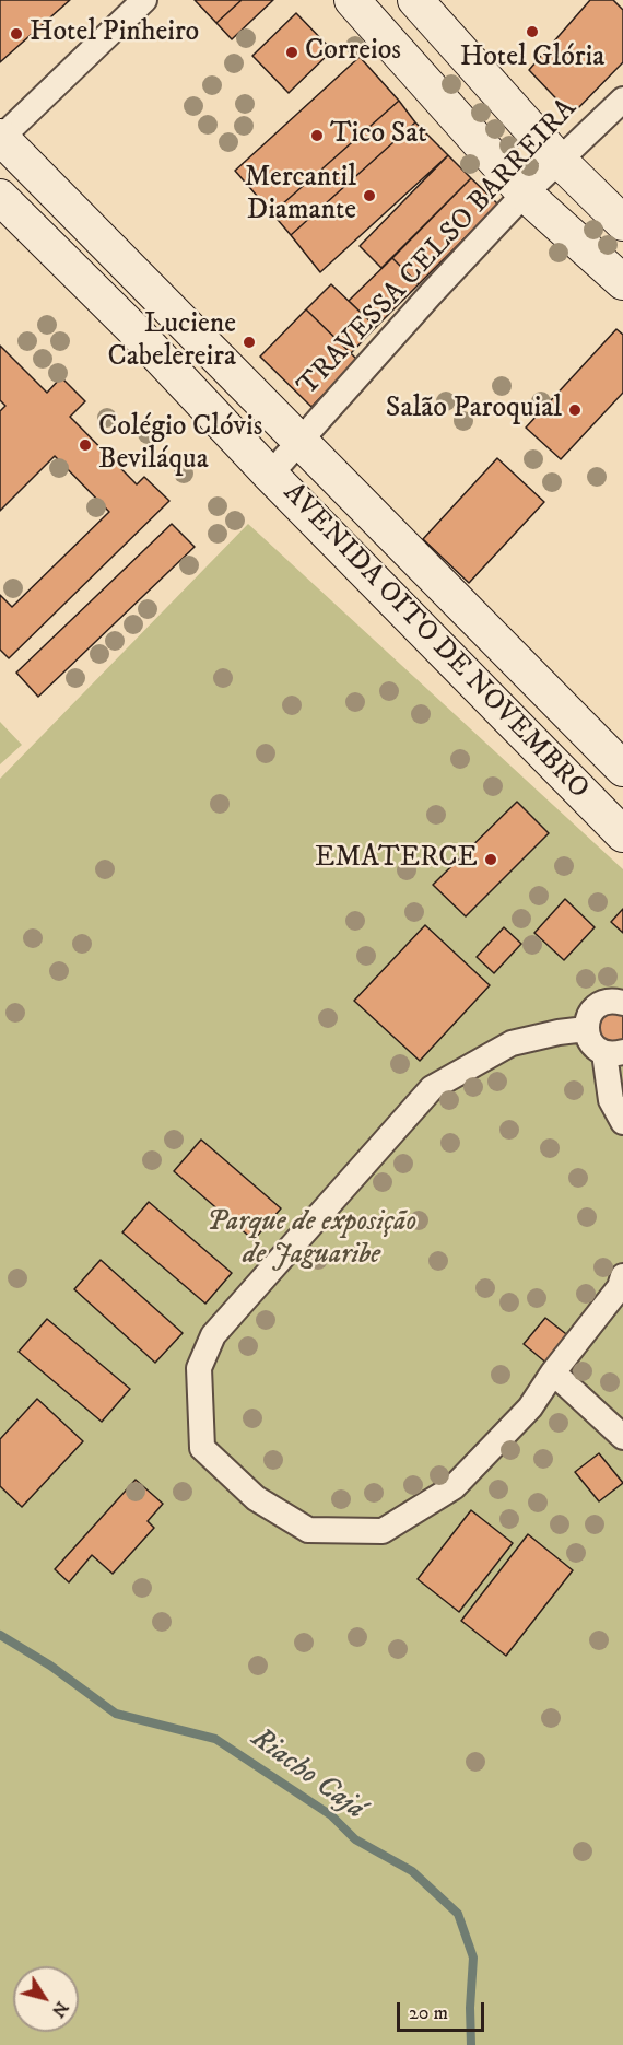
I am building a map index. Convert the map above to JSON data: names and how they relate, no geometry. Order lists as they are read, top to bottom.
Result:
{
  "streets": {
    "main road": ["AVENIDA OITO DE NOVEMBRO"],
    "street": ["TRAVESSA CELSO BARREIRA"]
  },
  "crossings": [
    ["TRAVESSA CELSO BARREIRA", "AVENIDA OITO DE NOVEMBRO"]
  ],
  "water": ["Riacho Cajá"],
  "parks": ["Parque de exposição de Jaguaribe"],
  "places": [
    "Hotel Glória",
    "Hotel Pinheiro",
    "Correios",
    "Tico Sat",
    "Mercantil Diamante",
    "Luciene Cabelereira",
    "Salão Paroquial",
    "Colégio Clóvis Beviláqua",
    "EMATERCE"
  ],
  "scale_bar": "20 m",
  "north": "bottom right"
}
